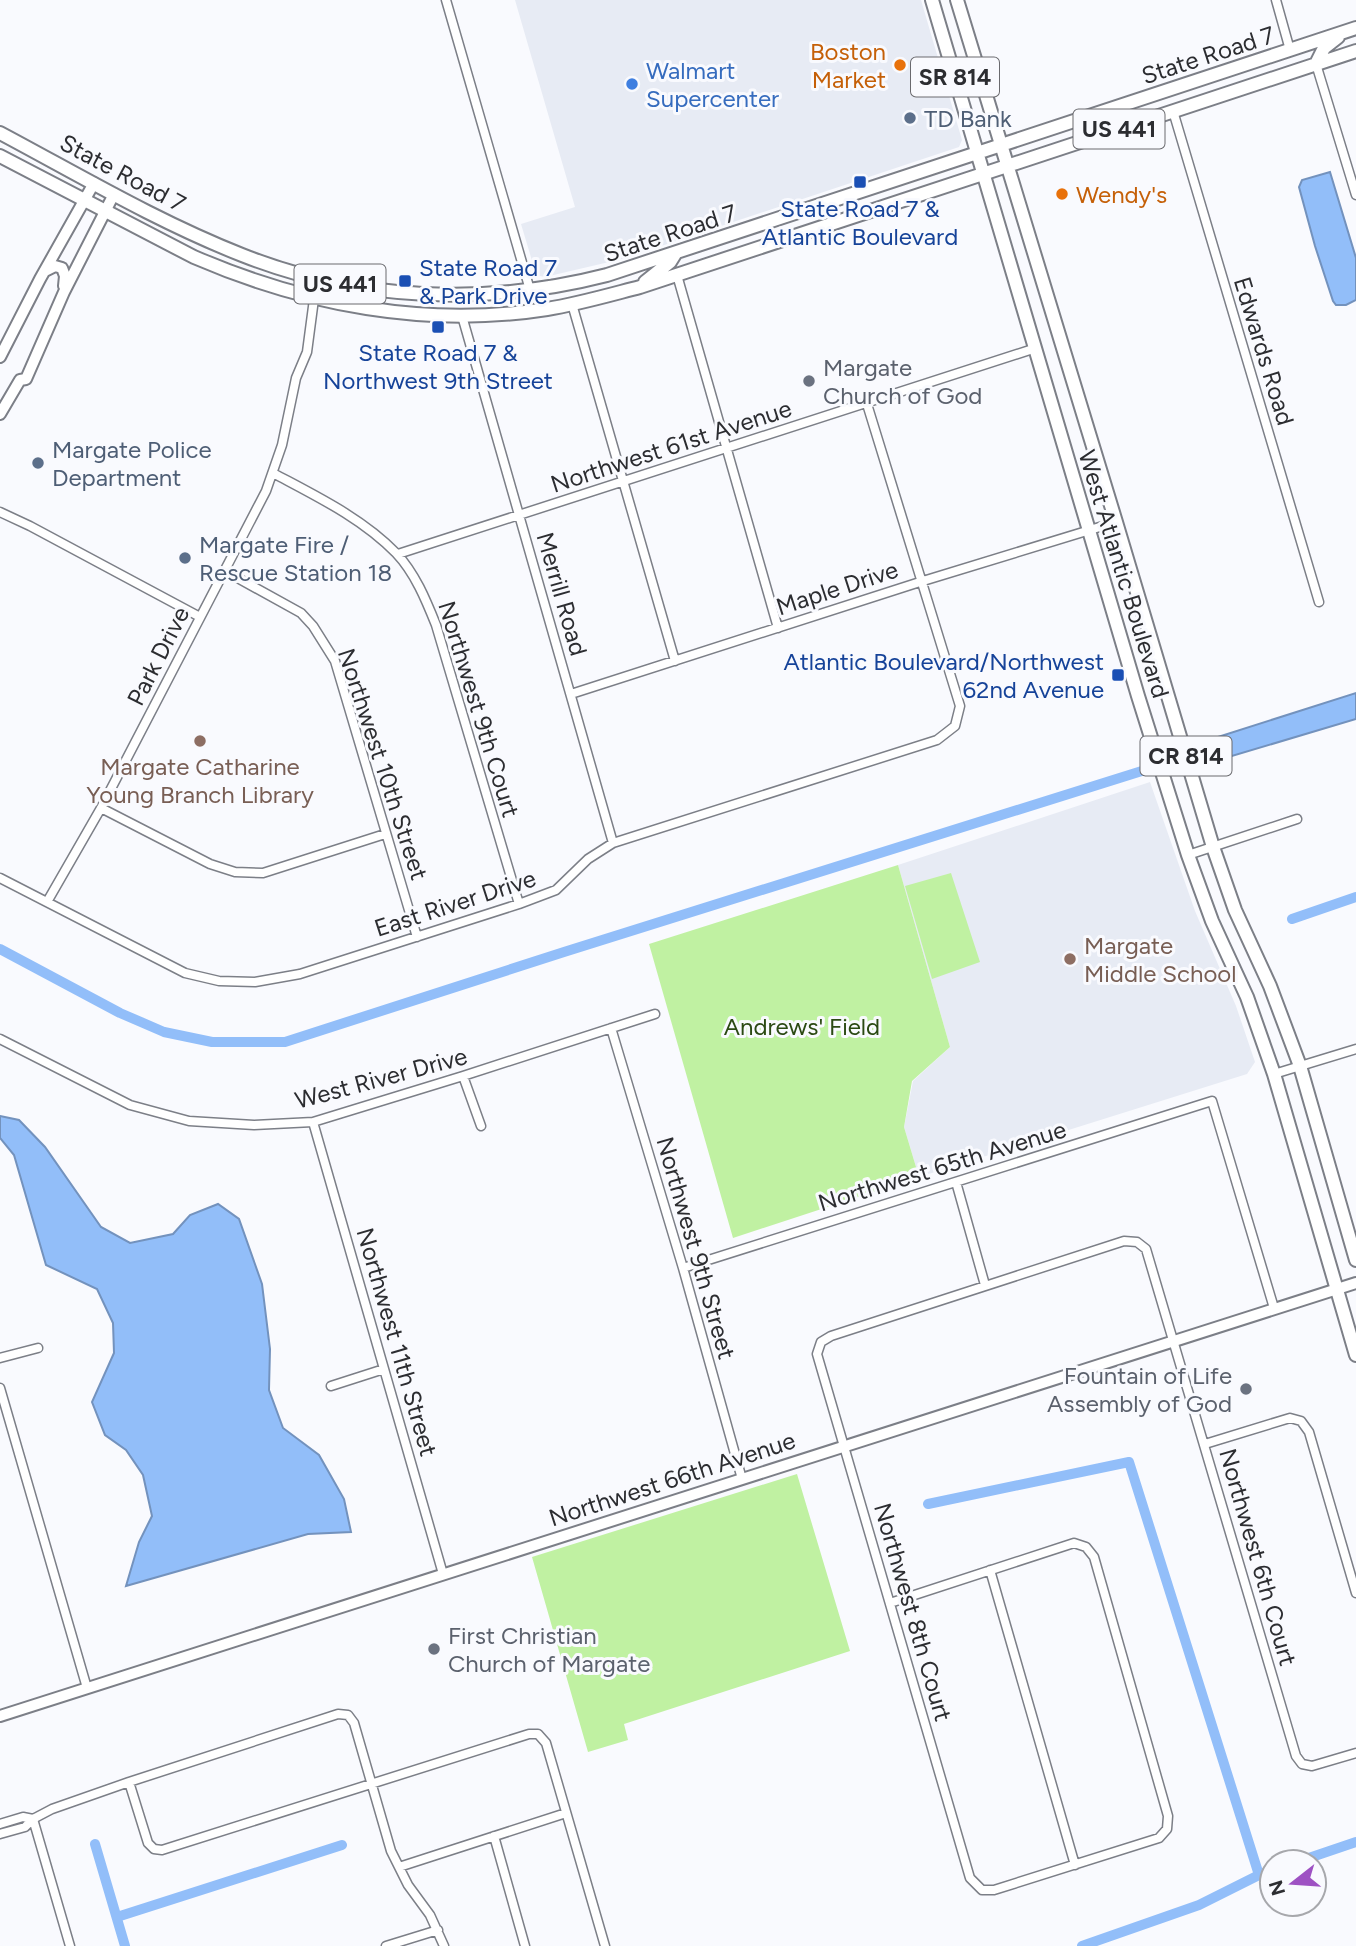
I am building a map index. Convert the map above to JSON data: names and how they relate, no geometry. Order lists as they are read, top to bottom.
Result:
{
  "streets": {
    "main road": [
      "State Road 7",
      "SR 814",
      "US 441",
      "West Atlantic Boulevard",
      "CR 814"
    ],
    "street": [
      "Edwards Road",
      "Northwest 61st Avenue",
      "Maple Drive",
      "Merrill Road",
      "Park Drive",
      "Northwest 9th Court",
      "Northwest 10th Street",
      "East River Drive",
      "West River Drive",
      "Northwest 65th Avenue",
      "Northwest 9th Street",
      "Northwest 11th Street",
      "Northwest 66th Avenue",
      "Northwest 6th Court",
      "Northwest 8th Court"
    ]
  },
  "crossings": [
    ["State Road 7", "Edwards Road"],
    ["State Road 7", "West Atlantic Boulevard"],
    ["State Road 7", "Merrill Road"],
    ["State Road 7", "Park Drive"],
    ["Northwest 61st Avenue", "West Atlantic Boulevard"],
    ["Northwest 61st Avenue", "Merrill Road"],
    ["Northwest 61st Avenue", "Northwest 9th Court"],
    ["West Atlantic Boulevard", "Maple Drive"],
    ["West Atlantic Boulevard", "Northwest 66th Avenue"],
    ["Maple Drive", "Merrill Road"],
    ["Maple Drive", "East River Drive"],
    ["Merrill Road", "East River Drive"],
    ["Park Drive", "Northwest 9th Court"],
    ["Park Drive", "Northwest 10th Street"],
    ["Park Drive", "East River Drive"],
    ["Northwest 9th Court", "East River Drive"],
    ["Northwest 10th Street", "East River Drive"],
    ["West River Drive", "Northwest 9th Street"],
    ["West River Drive", "Northwest 11th Street"],
    ["Northwest 65th Avenue", "Northwest 9th Street"],
    ["Northwest 65th Avenue", "Northwest 66th Avenue"],
    ["Northwest 9th Street", "Northwest 66th Avenue"],
    ["Northwest 11th Street", "Northwest 66th Avenue"],
    ["Northwest 66th Avenue", "Northwest 6th Court"],
    ["Northwest 66th Avenue", "Northwest 8th Court"],
    ["Northwest 6th Court", "Northwest 8th Court"]
  ],
  "parks": ["Andrews' Field"],
  "places": {
    "other": [
      "Boston Market",
      "Walmart Supercenter",
      "TD Bank",
      "Wendy's",
      "Margate Church of God",
      "Margate Police Department",
      "Margate Fire / Rescue Station 18",
      "Margate Catharine Young Branch Library",
      "Margate Middle School",
      "Fountain of Life Assembly of God",
      "First Christian Church of Margate"
    ],
    "transit": [
      "State Road 7 & Atlantic Boulevard",
      "State Road 7 & Park Drive",
      "State Road 7 & Northwest 9th Street",
      "Atlantic Boulevard/Northwest 62nd Avenue"
    ]
  },
  "north": "left"
}
